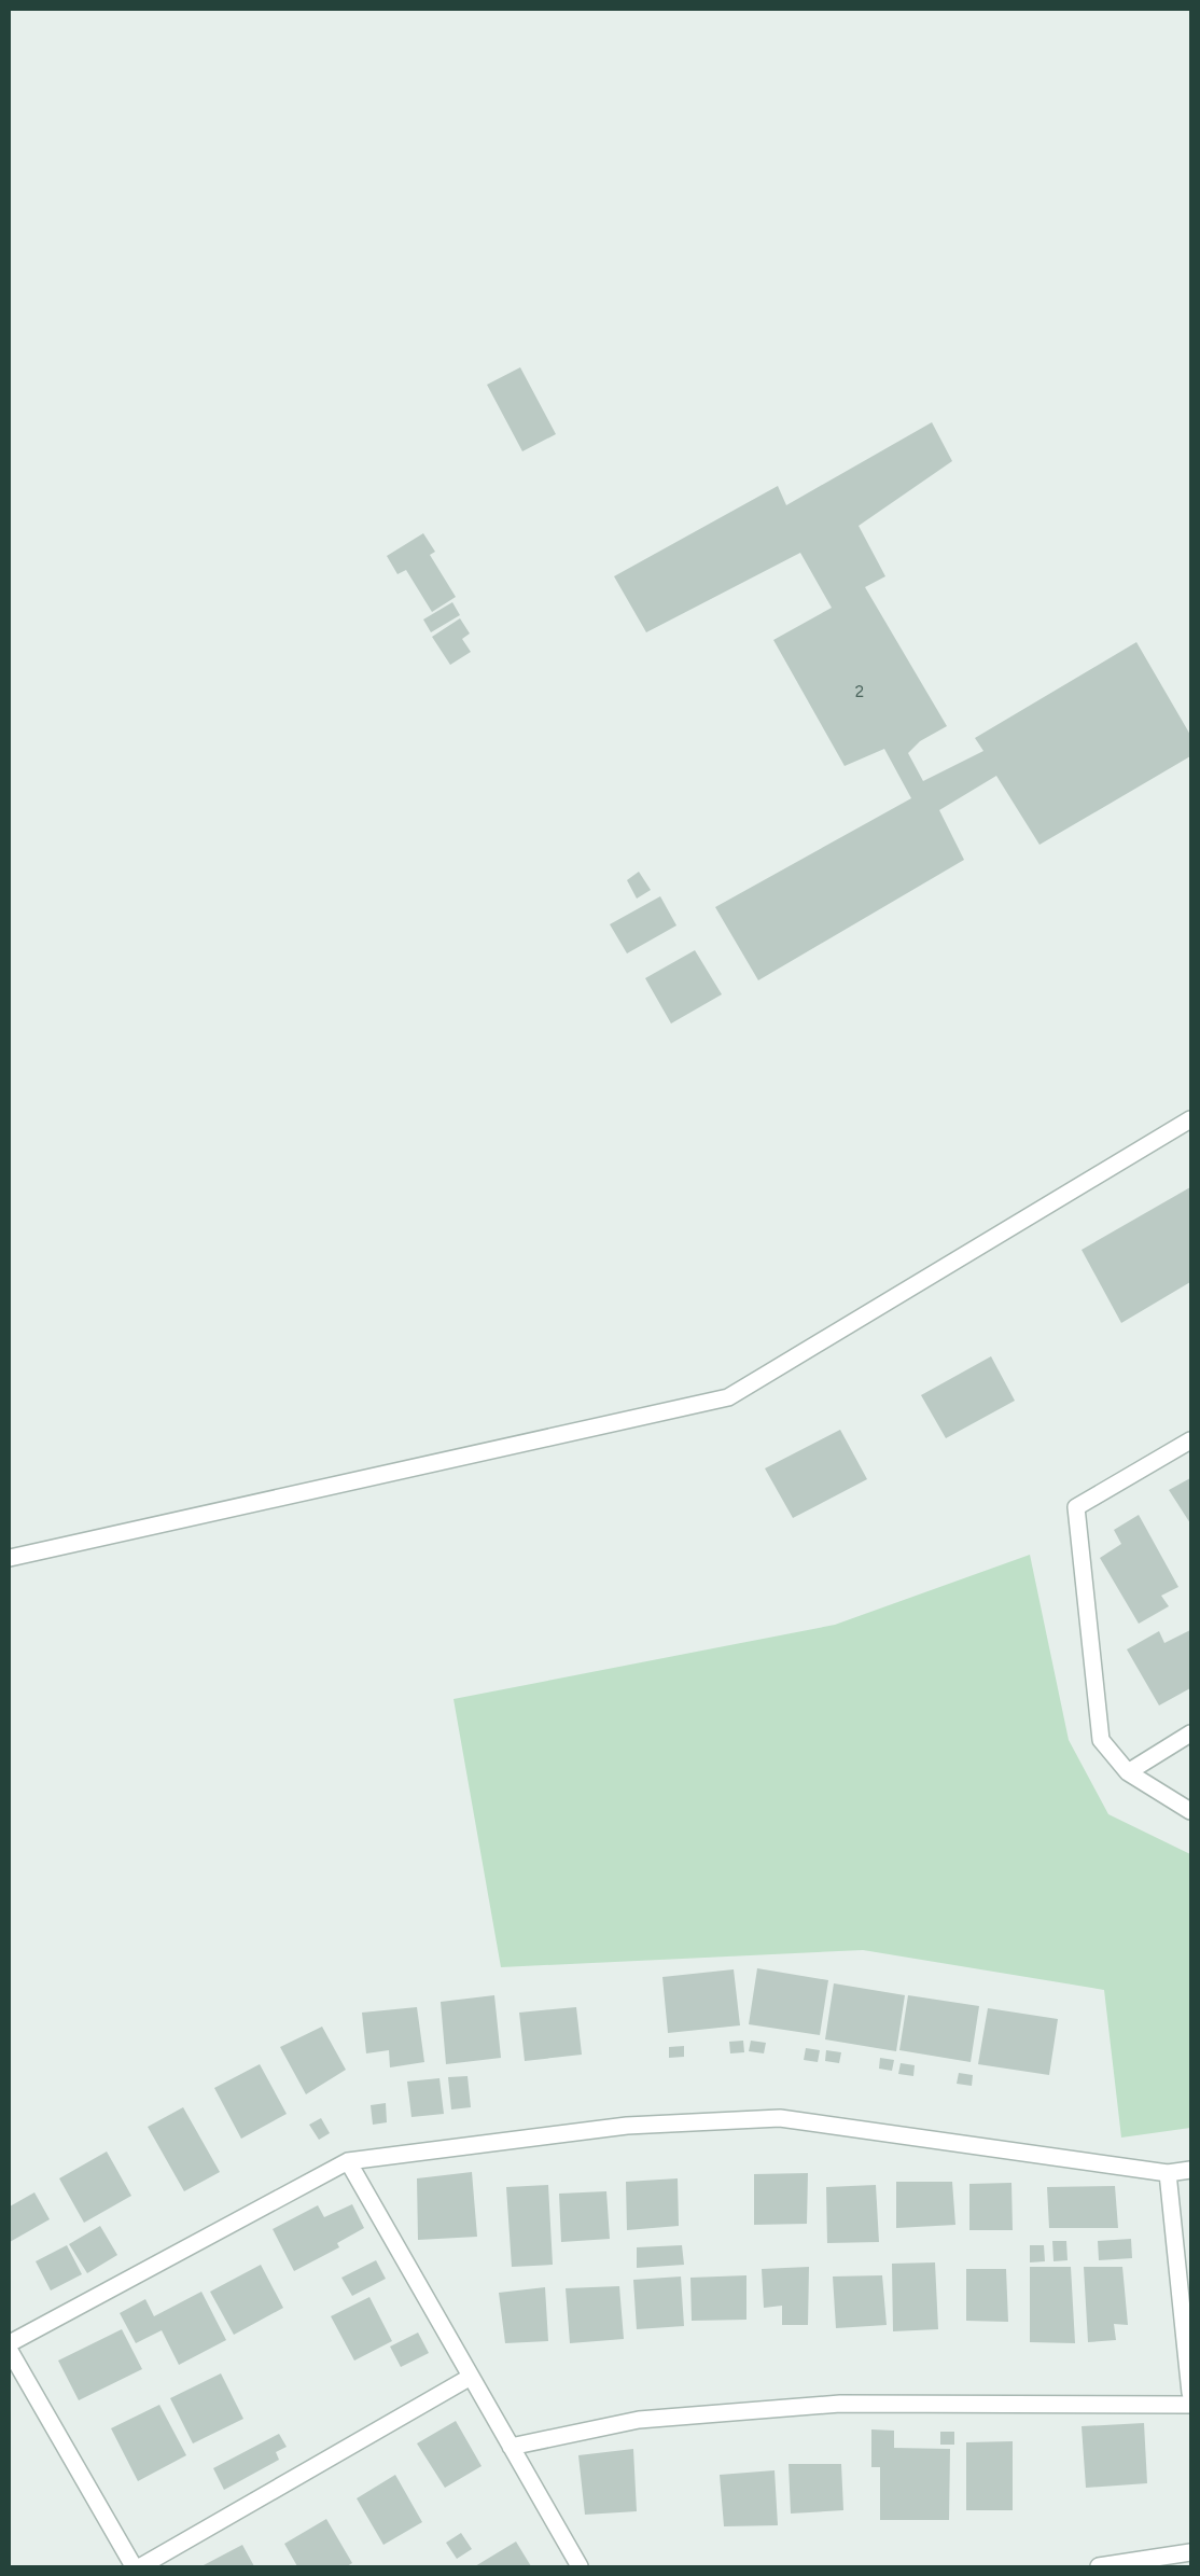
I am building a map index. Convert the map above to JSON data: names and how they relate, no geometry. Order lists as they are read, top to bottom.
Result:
{
  "house_numbers": ["2"]
}
